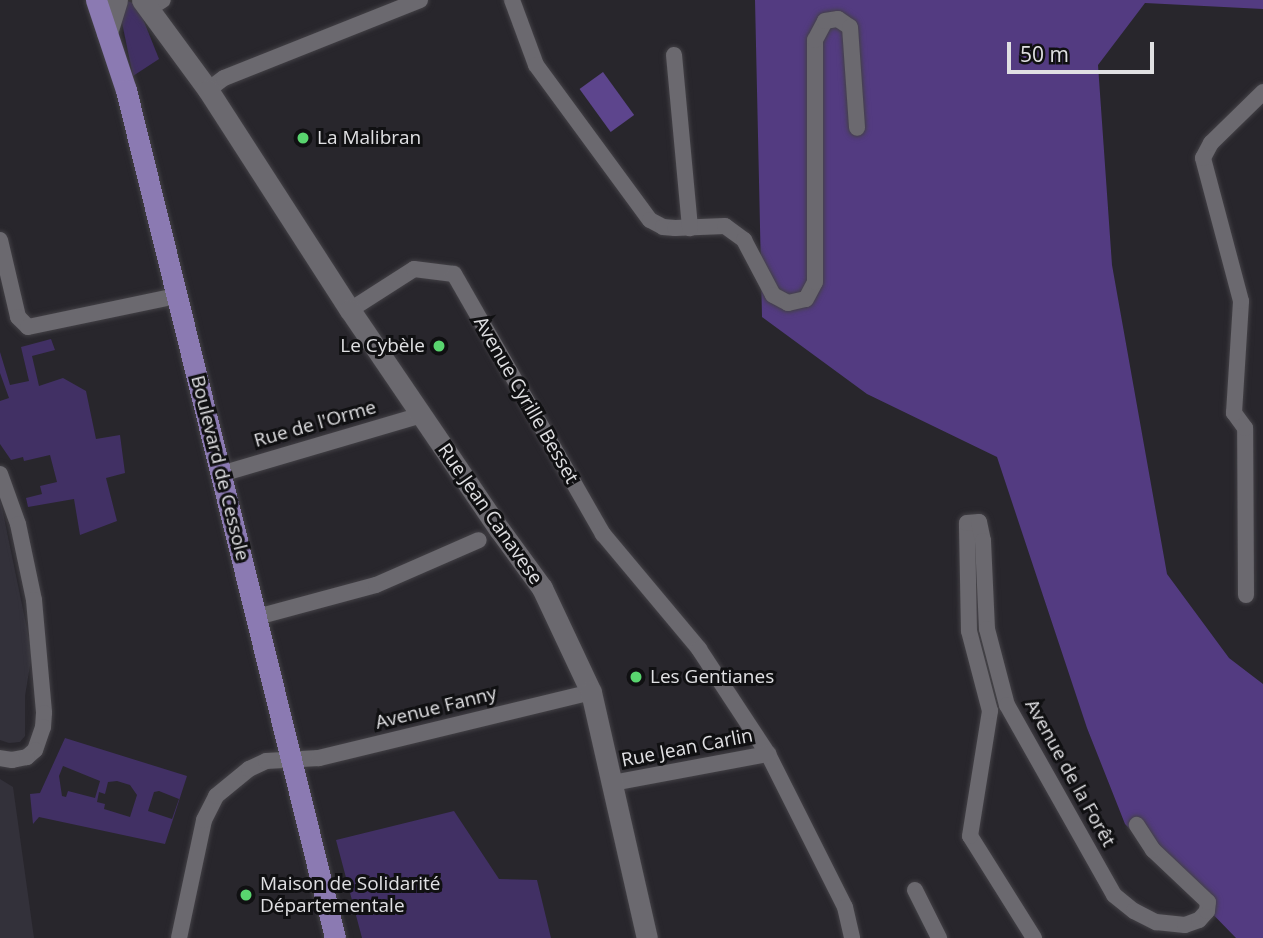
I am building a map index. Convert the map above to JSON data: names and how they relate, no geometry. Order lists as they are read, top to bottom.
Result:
{
  "streets": {
    "main road": ["Boulevard de Cessole"],
    "street": [
      "Avenue Cyrille Besset",
      "Rue de l'Orme",
      "Rue Jean Canavese",
      "Avenue Fanny",
      "Rue Jean Carlin",
      "Avenue de la Forêt"
    ]
  },
  "crossings": [
    ["Avenue Cyrille Besset", "Rue Jean Canavese"],
    ["Avenue Cyrille Besset", "Rue Jean Carlin"],
    ["Rue de l'Orme", "Boulevard de Cessole"],
    ["Rue de l'Orme", "Rue Jean Canavese"],
    ["Boulevard de Cessole", "Avenue Fanny"],
    ["Rue Jean Canavese", "Avenue Fanny"],
    ["Rue Jean Canavese", "Rue Jean Carlin"]
  ],
  "places": [
    "La Malibran",
    "Le Cybèle",
    "Les Gentianes",
    "Maison de Solidarité Départementale"
  ],
  "scale_bar": "50 m"
}
